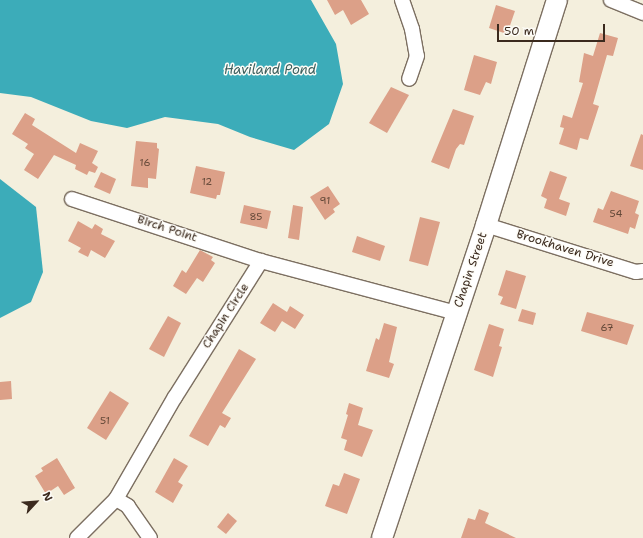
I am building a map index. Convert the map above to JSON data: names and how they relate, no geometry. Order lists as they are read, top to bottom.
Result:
{
  "streets": {
    "main road": ["Chapin Street"],
    "street": ["Birch Point", "Brookhaven Drive", "Chapin Circle"]
  },
  "crossings": [
    ["Birch Point", "Chapin Circle"],
    ["Brookhaven Drive", "Chapin Street"]
  ],
  "water": ["Haviland Pond"],
  "house_numbers": [
    "16",
    "12",
    "91",
    "54",
    "85",
    "67",
    "51"
  ],
  "scale_bar": "50 m",
  "north": "top right"
}
